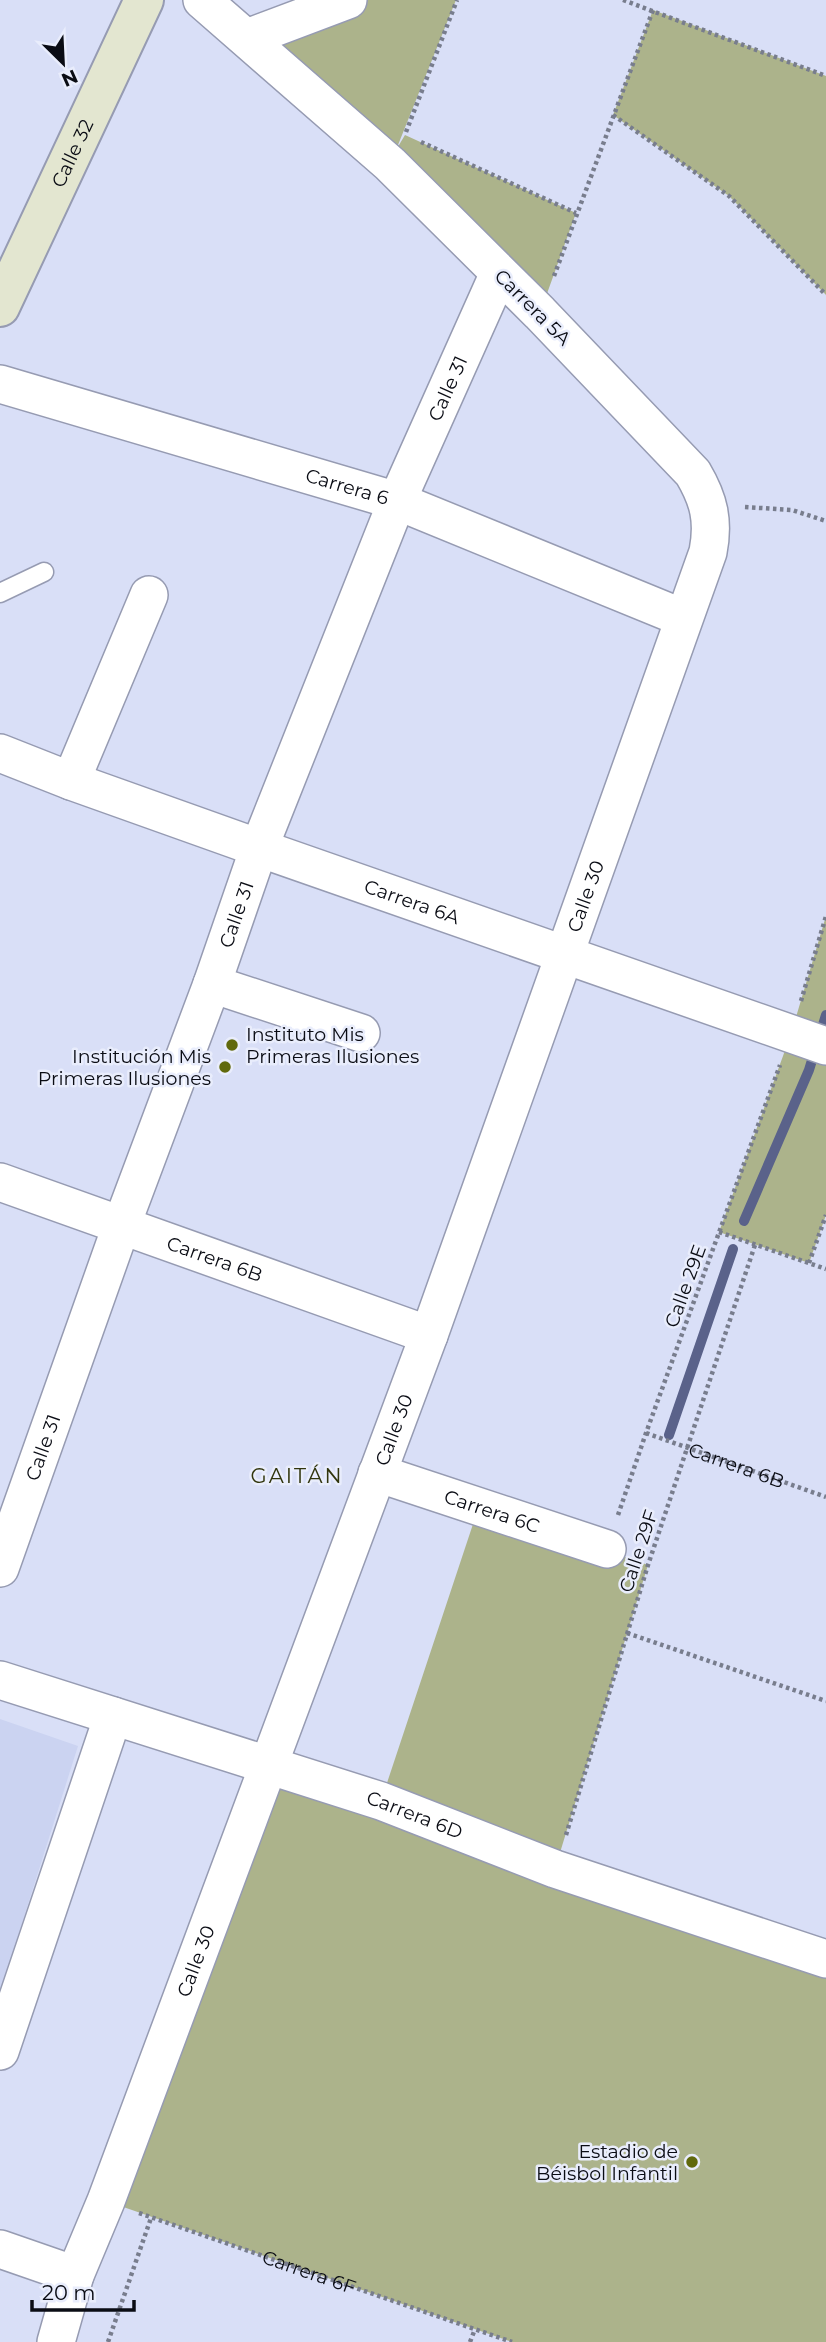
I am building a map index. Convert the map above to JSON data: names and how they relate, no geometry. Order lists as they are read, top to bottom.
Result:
{
  "streets": {
    "main road": ["Calle 32"],
    "street": [
      "Carrera 5A",
      "Calle 31",
      "Carrera 6",
      "Calle 30",
      "Carrera 6A",
      "Carrera 6B",
      "Carrera 6C",
      "Carrera 6D"
    ],
    "path": ["Calle 29E", "Calle 29F", "Carrera 6F"]
  },
  "crossings": [
    ["Carrera 5A", "Calle 31"],
    ["Carrera 5A", "Calle 30"],
    ["Calle 31", "Carrera 6"],
    ["Calle 31", "Carrera 6A"],
    ["Calle 31", "Carrera 6B"],
    ["Carrera 6", "Calle 30"],
    ["Calle 30", "Carrera 6A"],
    ["Calle 30", "Carrera 6B"],
    ["Calle 30", "Carrera 6C"],
    ["Calle 30", "Carrera 6D"],
    ["Calle 30", "Carrera 6F"],
    ["Carrera 6A", "Calle 29E"],
    ["Carrera 6B", "Calle 29E"],
    ["Carrera 6B", "Calle 29F"],
    ["Calle 29E", "Carrera 6C"],
    ["Calle 29F", "Carrera 6D"]
  ],
  "districts": ["GAITÁN"],
  "places": ["Instituto Mis Primeras Ilusiones", "Institución Mis Primeras Ilusiones", "Estadio de Béisbol Infantil"],
  "scale_bar": "20 m",
  "north": "bottom right"
}
